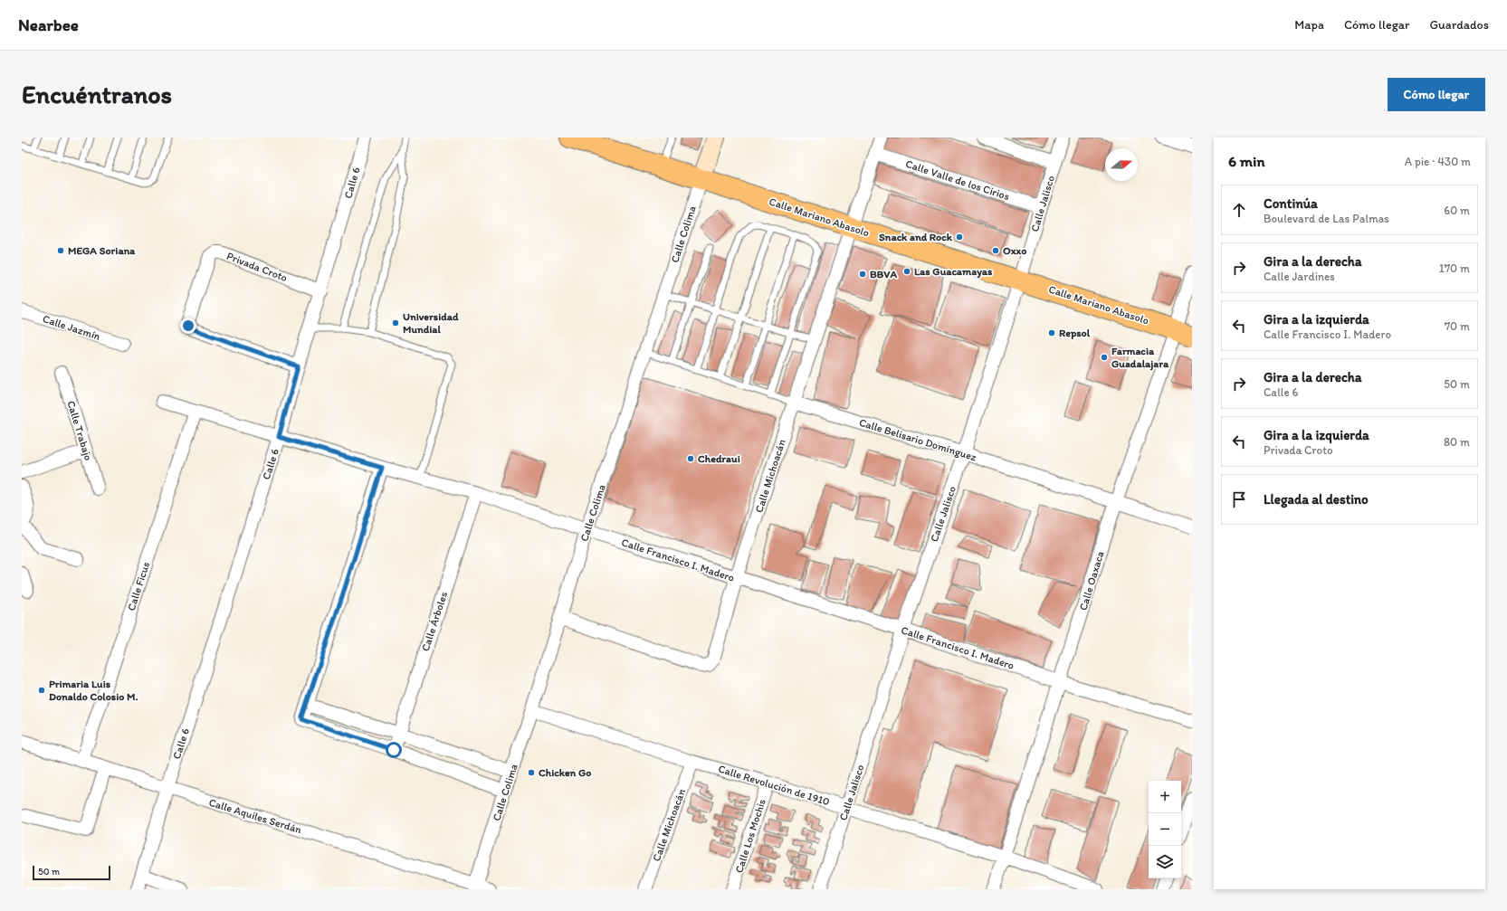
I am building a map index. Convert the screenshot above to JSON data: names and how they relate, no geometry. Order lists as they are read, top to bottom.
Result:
{
  "streets": {
    "main road": ["Calle Mariano Abasolo"],
    "street": [
      "Calle Valle de los Cirios",
      "Calle 6",
      "Calle Jalisco",
      "Calle Colima",
      "Privada Croto",
      "Calle Jazmín",
      "Calle Trabajo",
      "Calle Belisario Domínguez",
      "Calle Michoacán",
      "Calle Francisco I. Madero",
      "Calle Oaxaca",
      "Calle Ficus",
      "Calle Árboles",
      "Calle Revolución de 1910",
      "Calle Aquiles Serdán",
      "Calle Los Mochis"
    ]
  },
  "crossings": [
    ["Calle Valle de los Cirios", "Calle Jalisco"],
    ["Calle Valle de los Cirios", "Calle Michoacán"],
    ["Calle 6", "Privada Croto"],
    ["Calle 6", "Calle Francisco I. Madero"],
    ["Calle 6", "Calle Aquiles Serdán"],
    ["Calle Jalisco", "Calle Mariano Abasolo"],
    ["Calle Jalisco", "Calle Belisario Domínguez"],
    ["Calle Jalisco", "Calle Francisco I. Madero"],
    ["Calle Jalisco", "Calle Revolución de 1910"],
    ["Calle Mariano Abasolo", "Calle Colima"],
    ["Calle Mariano Abasolo", "Calle Michoacán"],
    ["Calle Mariano Abasolo", "Calle Oaxaca"],
    ["Calle Colima", "Calle Belisario Domínguez"],
    ["Calle Colima", "Calle Michoacán"],
    ["Calle Colima", "Calle Francisco I. Madero"],
    ["Calle Colima", "Calle Revolución de 1910"],
    ["Calle Colima", "Calle Aquiles Serdán"],
    ["Calle Belisario Domínguez", "Calle Michoacán"],
    ["Calle Belisario Domínguez", "Calle Oaxaca"],
    ["Calle Michoacán", "Calle Francisco I. Madero"],
    ["Calle Michoacán", "Calle Revolución de 1910"],
    ["Calle Francisco I. Madero", "Calle Oaxaca"],
    ["Calle Francisco I. Madero", "Calle Ficus"],
    ["Calle Francisco I. Madero", "Calle Árboles"],
    ["Calle Oaxaca", "Calle Revolución de 1910"],
    ["Calle Ficus", "Calle Aquiles Serdán"],
    ["Calle Revolución de 1910", "Calle Los Mochis"]
  ],
  "places": [
    "Snack and Rock",
    "MEGA Soriana",
    "Oxxo",
    "Las Guacamayas",
    "BBVA",
    "Universidad Mundial",
    "Repsol",
    "Farmacia Guadalajara",
    "Chedraui",
    "Primaria Luis Donaldo Colosio M.",
    "Chicken Go"
  ],
  "scale_bar": "50 m",
  "north": "right",
  "page": {
    "header": "Nearbee",
    "nav": ["Mapa", "Cómo llegar", "Guardados"],
    "buttons": "Cómo llegar",
    "title": "Encuéntranos",
    "heading": ["6 min", "A pie · 430 m"],
    "list": [
      ["Continúa", "Boulevard de Las Palmas", "60 m"],
      ["Gira a la derecha", "Calle Jardines", "170 m"],
      ["Gira a la izquierda", "Calle Francisco I. Madero", "70 m"],
      ["Gira a la derecha", "Calle 6", "50 m"],
      ["Gira a la izquierda", "Privada Croto", "80 m"],
      "Llegada al destino"
    ],
    "map_buttons": ["+", "−"],
    "scale": "50 m"
  }
}
